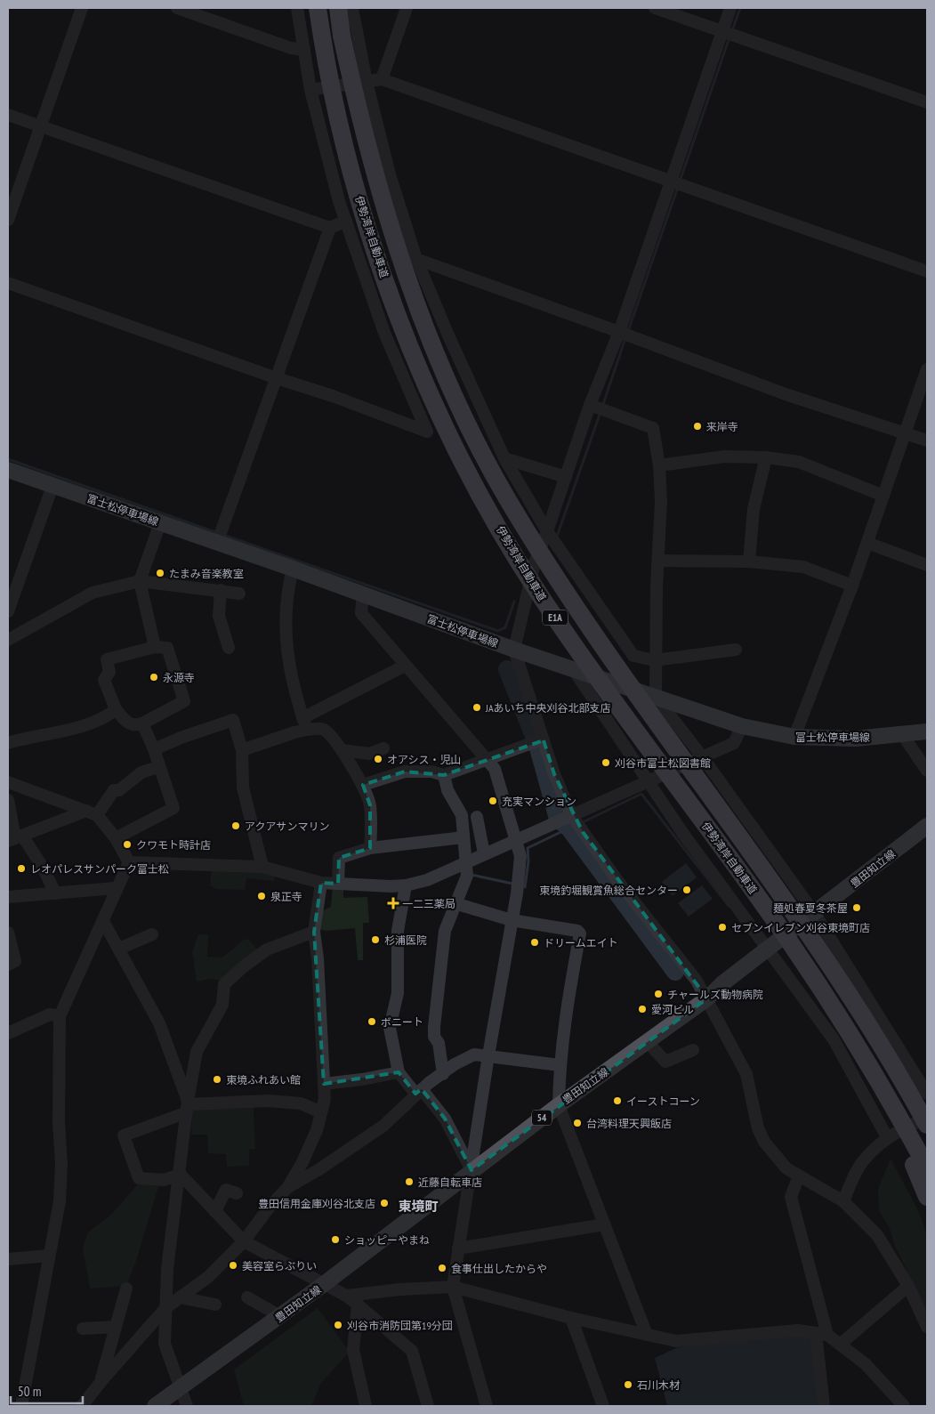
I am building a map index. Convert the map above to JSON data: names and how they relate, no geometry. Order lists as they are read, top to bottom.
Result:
{
  "streets": {
    "highway": ["伊勢湾岸自動車道", "E1A"],
    "main road": ["富士松停車場線", "豊田知立線", "54"]
  },
  "districts": ["東境町"],
  "places": {
    "other": [
      "来岸寺",
      "たまみ音楽教室",
      "永源寺",
      "JAあいち中央刈谷北部支店",
      "オアシス・児山",
      "刈谷市富士松図書館",
      "充実マンション",
      "アクアサンマリン",
      "クワモト時計店",
      "レオパレスサンパーク富士松",
      "東境釣堀観賞魚総合センター",
      "泉正寺",
      "麺処春夏冬茶屋",
      "セブンイレブン刈谷東境町店",
      "杉浦医院",
      "ドリームエイト",
      "チャールズ動物病院",
      "愛河ビル",
      "ボニート",
      "東境ふれあい館",
      "イーストコーン",
      "台湾料理天興飯店",
      "近藤自転車店",
      "豊田信用金庫刈谷北支店",
      "ショッピーやまね",
      "美容室らぶりい",
      "食事仕出したからや",
      "刈谷市消防団第19分団",
      "石川木材"
    ],
    "health": ["一二三薬局"]
  },
  "scale_bar": "50 m"
}
